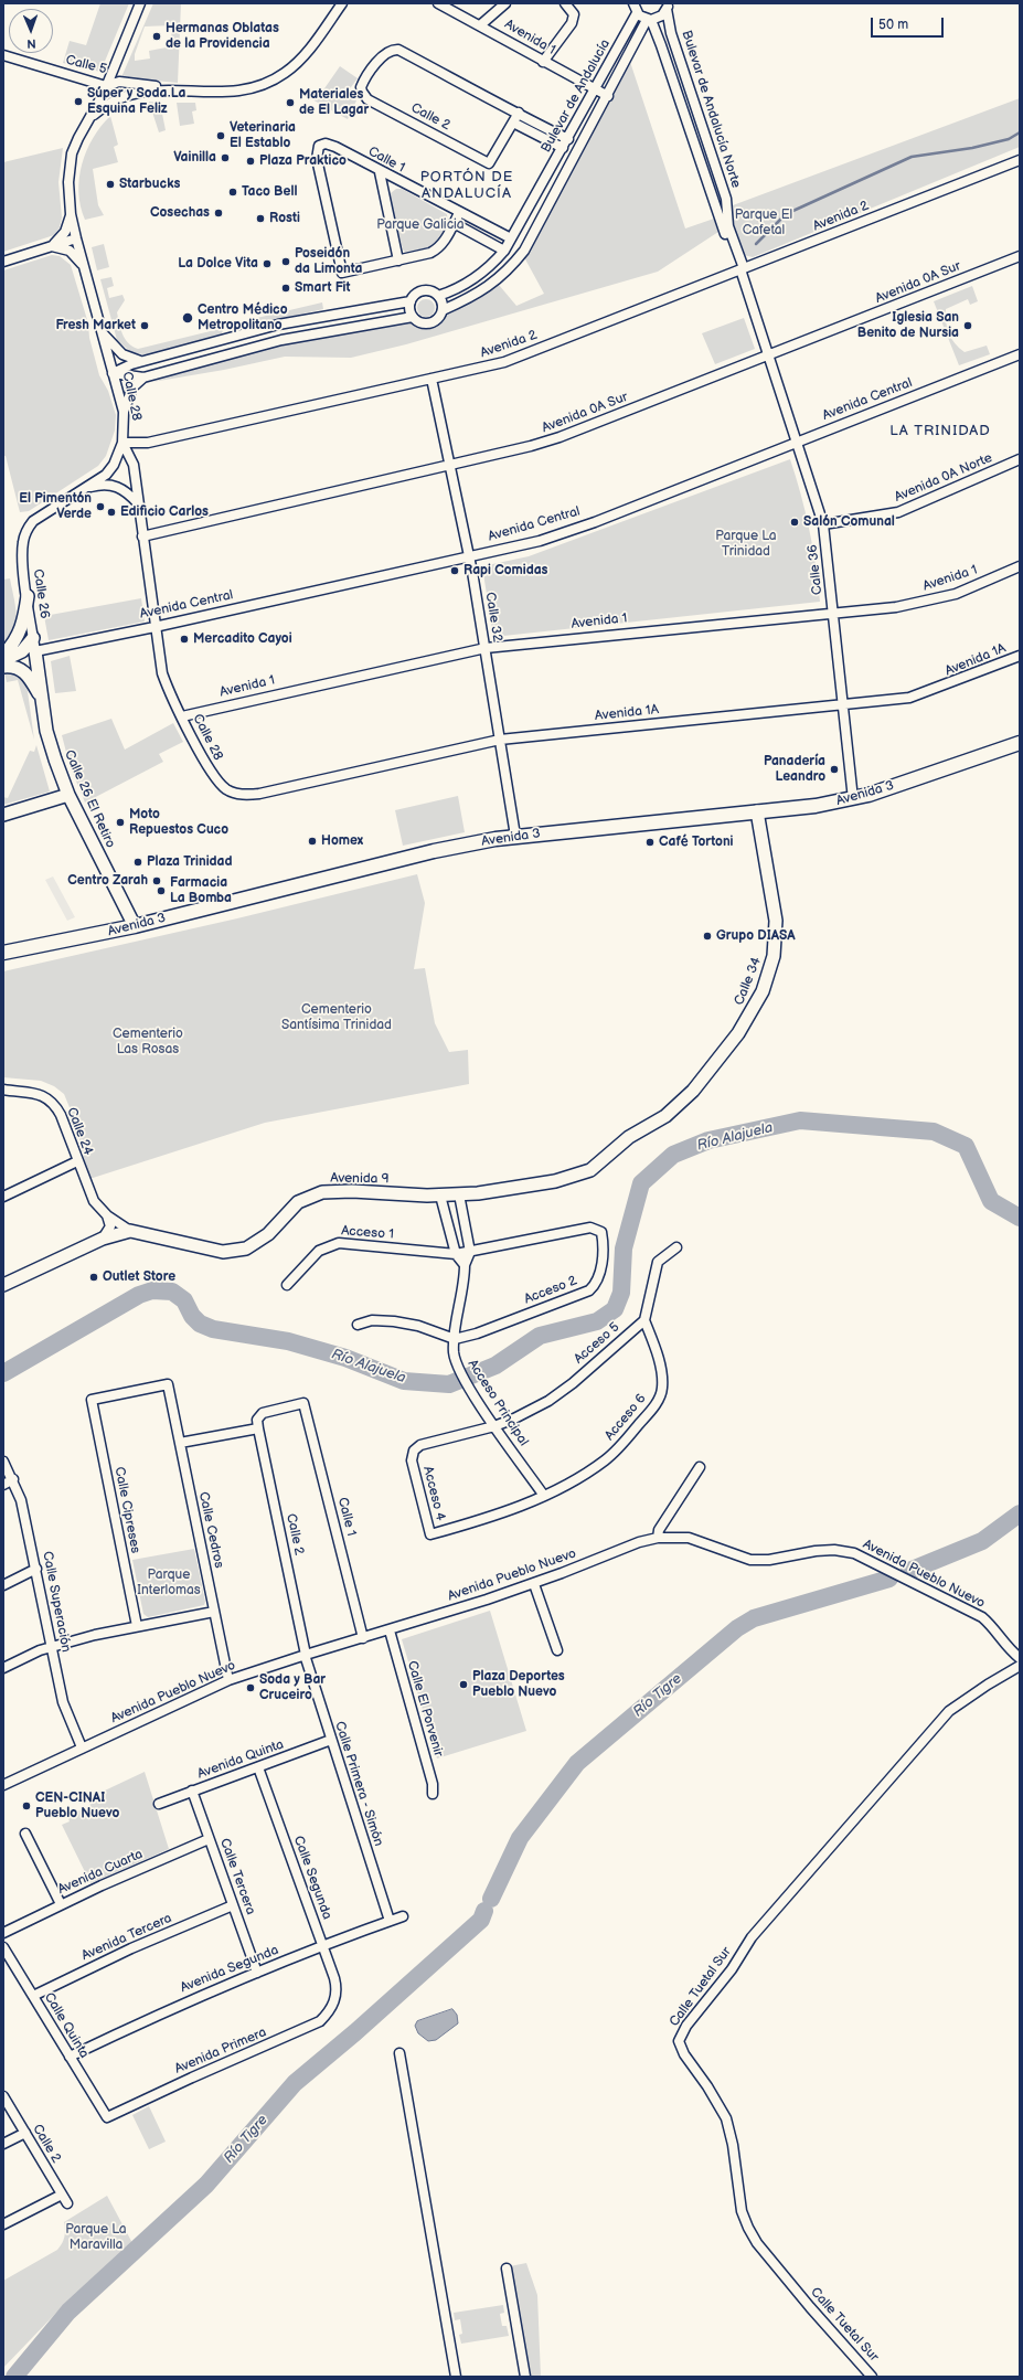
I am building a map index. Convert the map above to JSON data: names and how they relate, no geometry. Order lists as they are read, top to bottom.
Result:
{
  "streets": {
    "main road": ["Avenida 3"],
    "street": [
      "Avenida 1",
      "Calle 5",
      "Bulevar de Andalucía",
      "Bulevar de Andalucía Norte",
      "Calle 2",
      "Calle 1",
      "Avenida 2",
      "Avenida 0A Sur",
      "Calle 28",
      "Avenida Central",
      "Avenida 0A Norte",
      "Calle 36",
      "Calle 26",
      "Calle 32",
      "Avenida 1A",
      "Calle 26 El Retiro",
      "Calle 34",
      "Calle 24",
      "Avenida 9",
      "Acceso 1",
      "Acceso 2",
      "Acceso 5",
      "Acceso Principal",
      "Acceso 6",
      "Acceso 4",
      "Calle Cipreses",
      "Calle Cedros",
      "Avenida Pueblo Nuevo",
      "Calle Superación",
      "Calle El Porvenir",
      "Avenida Quinta",
      "Calle Primera - Simón",
      "Avenida Cuarta",
      "Calle Tercera",
      "Calle Segunda",
      "Avenida Tercera",
      "Avenida Segunda",
      "Calle Tuetal Sur",
      "Calle Quinta",
      "Avenida Primera"
    ]
  },
  "crossings": [
    ["Avenida 1", "Bulevar de Andalucía"],
    ["Avenida 1", "Calle 28"],
    ["Avenida 1", "Calle 36"],
    ["Avenida 1", "Calle 32"],
    ["Calle 5", "Calle 28"],
    ["Bulevar de Andalucía", "Bulevar de Andalucía Norte"],
    ["Bulevar de Andalucía", "Calle 1"],
    ["Bulevar de Andalucía", "Calle 28"],
    ["Bulevar de Andalucía Norte", "Avenida 2"],
    ["Bulevar de Andalucía Norte", "Calle 36"],
    ["Calle 2", "Calle 1"],
    ["Calle 2", "Avenida Pueblo Nuevo"],
    ["Calle 2", "Calle Primera - Simón"],
    ["Calle 1", "Avenida Pueblo Nuevo"],
    ["Avenida 2", "Calle 28"],
    ["Avenida 2", "Calle 36"],
    ["Avenida 2", "Calle 32"],
    ["Avenida 0A Sur", "Calle 28"],
    ["Avenida 0A Sur", "Calle 36"],
    ["Avenida 0A Sur", "Calle 32"],
    ["Calle 28", "Avenida Central"],
    ["Calle 28", "Avenida 1A"],
    ["Avenida Central", "Calle 36"],
    ["Avenida Central", "Calle 26"],
    ["Avenida Central", "Calle 32"],
    ["Avenida Central", "Calle 26 El Retiro"],
    ["Avenida 0A Norte", "Calle 36"],
    ["Calle 36", "Avenida 1A"],
    ["Calle 36", "Avenida 3"],
    ["Calle 26", "Calle 26 El Retiro"],
    ["Calle 32", "Avenida 1A"],
    ["Calle 32", "Avenida 3"],
    ["Avenida 3", "Calle 26 El Retiro"],
    ["Avenida 3", "Calle 34"],
    ["Calle 34", "Avenida 9"],
    ["Calle 24", "Avenida 9"],
    ["Avenida 9", "Acceso Principal"],
    ["Acceso 1", "Acceso 2"],
    ["Acceso 1", "Acceso Principal"],
    ["Acceso 2", "Acceso Principal"],
    ["Acceso 5", "Acceso Principal"],
    ["Acceso 5", "Acceso 6"],
    ["Acceso 5", "Acceso 4"],
    ["Acceso Principal", "Acceso 6"],
    ["Acceso Principal", "Acceso 4"],
    ["Acceso 6", "Acceso 4"],
    ["Calle Cipreses", "Calle Cedros"],
    ["Calle Cedros", "Avenida Pueblo Nuevo"],
    ["Avenida Pueblo Nuevo", "Calle Superación"],
    ["Avenida Pueblo Nuevo", "Calle El Porvenir"],
    ["Avenida Pueblo Nuevo", "Calle Primera - Simón"],
    ["Avenida Quinta", "Calle Primera - Simón"],
    ["Avenida Quinta", "Calle Tercera"],
    ["Avenida Quinta", "Calle Segunda"],
    ["Calle Primera - Simón", "Avenida Segunda"],
    ["Avenida Cuarta", "Calle Tercera"],
    ["Calle Tercera", "Avenida Tercera"],
    ["Calle Tercera", "Avenida Segunda"],
    ["Calle Segunda", "Avenida Segunda"],
    ["Calle Segunda", "Avenida Primera"],
    ["Avenida Tercera", "Calle Quinta"],
    ["Avenida Segunda", "Calle Quinta"],
    ["Calle Quinta", "Avenida Primera"]
  ],
  "districts": ["PORTÓN DE ANDALUCÍA", "LA TRINIDAD"],
  "water": ["Río Alajuela", "Río Tigre"],
  "parks": [
    "Parque El Cafetal",
    "Parque Galicia",
    "Parque La Trinidad",
    "Cementerio Santísima Trinidad",
    "Cementerio Las Rosas",
    "Parque Interlomas",
    "Parque La Maravilla"
  ],
  "places": [
    "Hermanas Oblatas de la Providencia",
    "Súper y Soda La Esquina Feliz",
    "Materiales de El Lagar",
    "Veterinaria El Establo",
    "Vainilla",
    "Plaza Praktico",
    "Starbucks",
    "Taco Bell",
    "Cosechas",
    "Rosti",
    "Poseidón da Limonta",
    "La Dolce Vita",
    "Smart Fit",
    "Centro Médico Metropolitano",
    "Fresh Market",
    "Iglesia San Benito de Nursia",
    "El Pimentón Verde",
    "Edificio Carlos",
    "Salón Comunal",
    "Rapi Comidas",
    "Mercadito Cayoi",
    "Panadería Leandro",
    "Moto Repuestos Cuco",
    "Homex",
    "Café Tortoni",
    "Plaza Trinidad",
    "Centro Zarah",
    "Farmacia La Bomba",
    "Grupo DIASA",
    "Outlet Store",
    "Plaza Deportes Pueblo Nuevo",
    "Soda y Bar Cruceiro",
    "CEN-CINAI Pueblo Nuevo"
  ],
  "scale_bar": "50 m",
  "north": "bottom"
}
